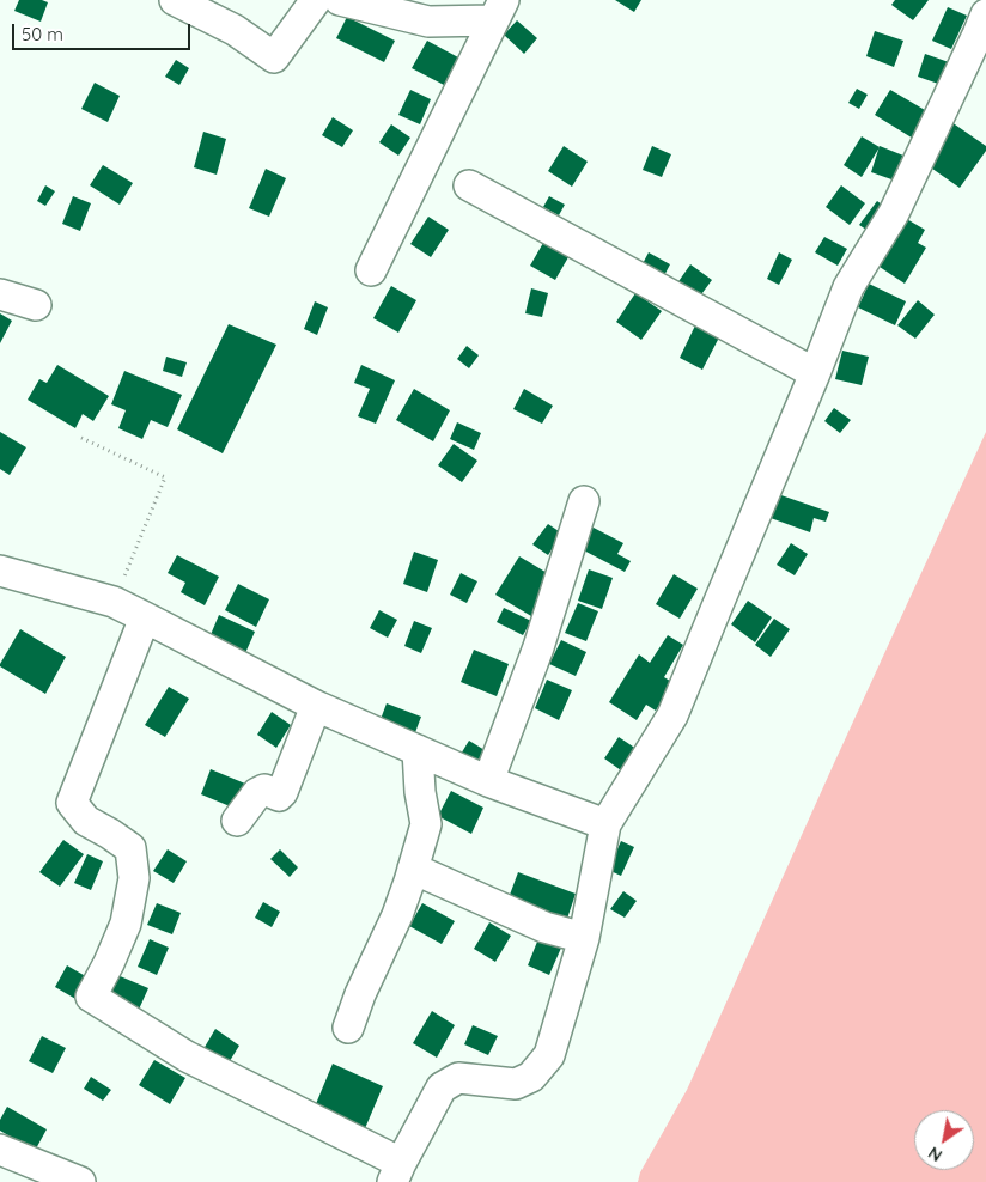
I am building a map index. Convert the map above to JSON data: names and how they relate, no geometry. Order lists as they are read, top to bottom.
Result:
{
  "scale_bar": "50 m",
  "north": "bottom left"
}
